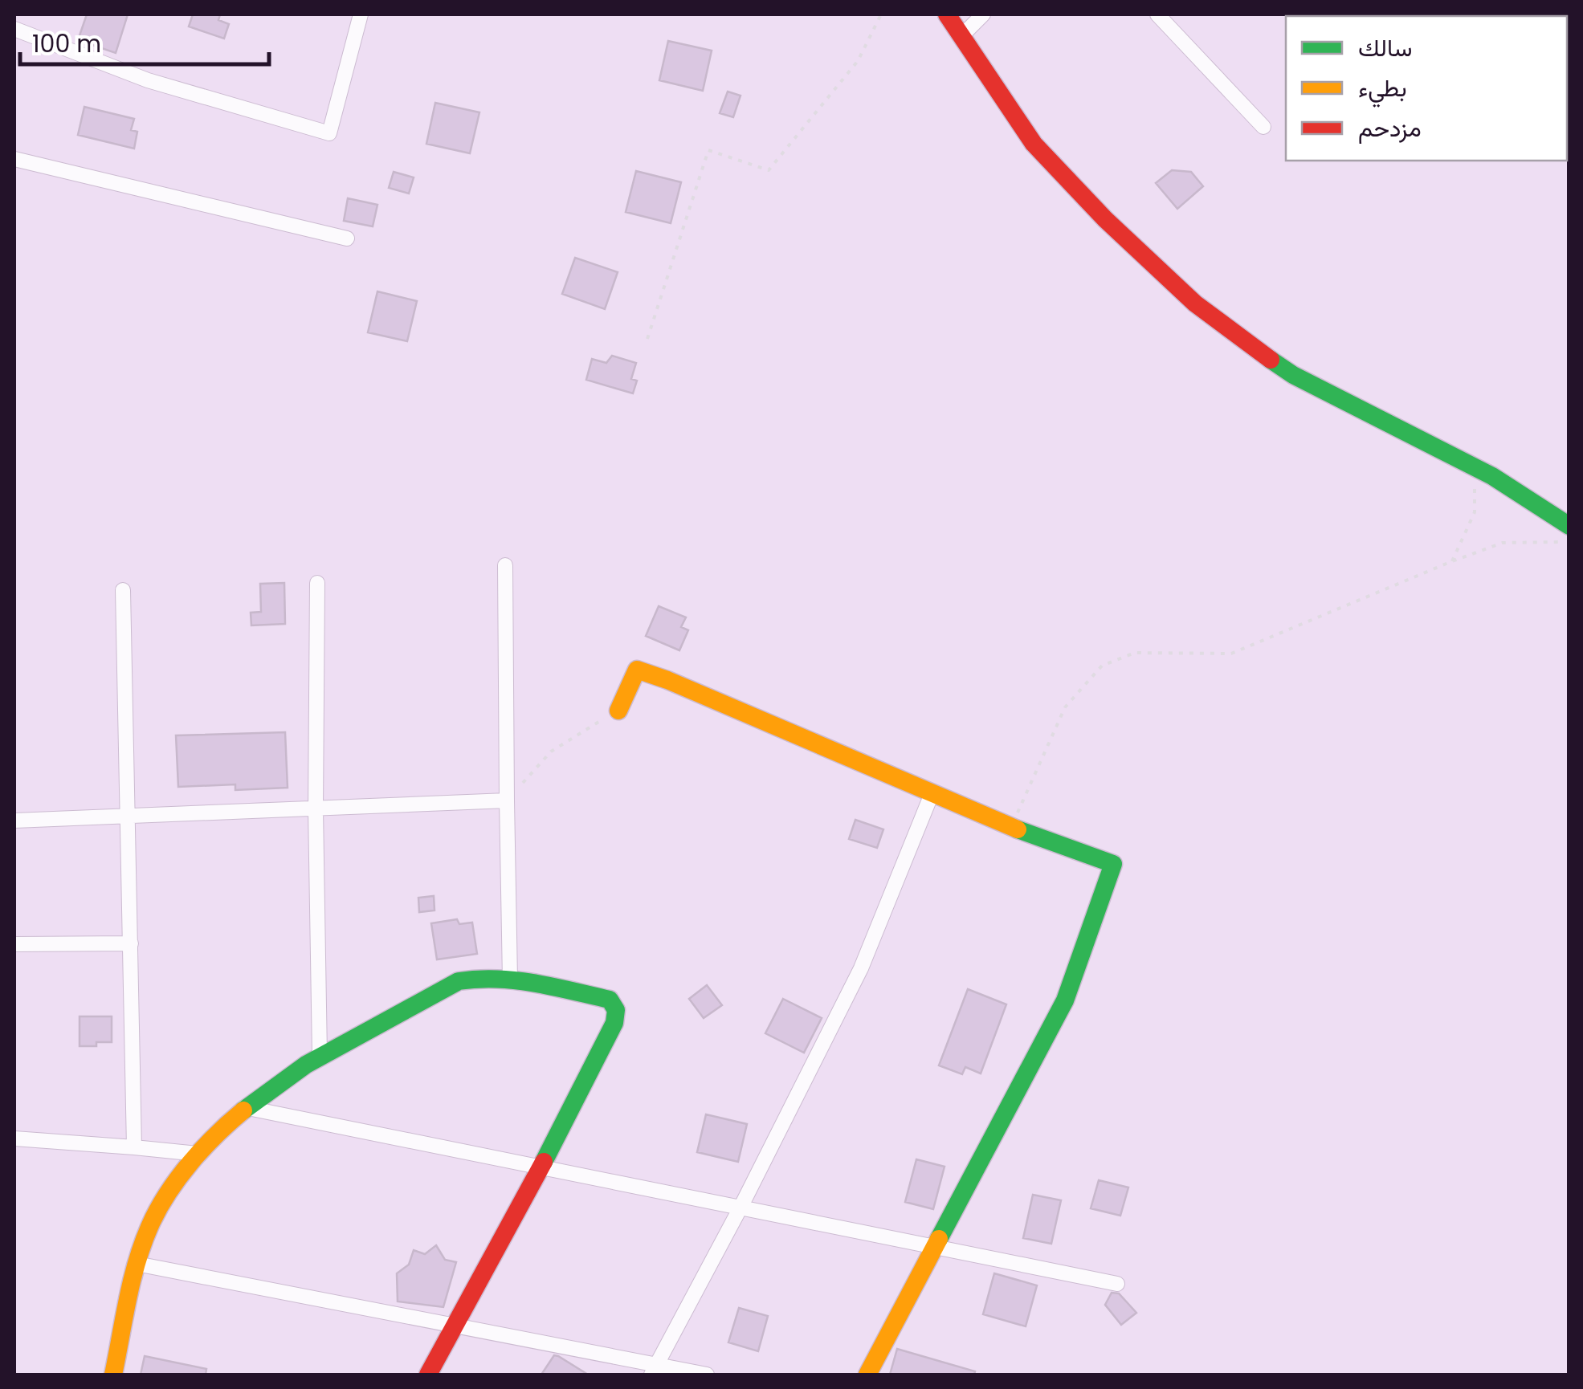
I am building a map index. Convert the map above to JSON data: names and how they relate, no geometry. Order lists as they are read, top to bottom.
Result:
{
  "legend": ["سالك", "بطيء", "مزدحم"],
  "scale_bar": "100 m"
}
